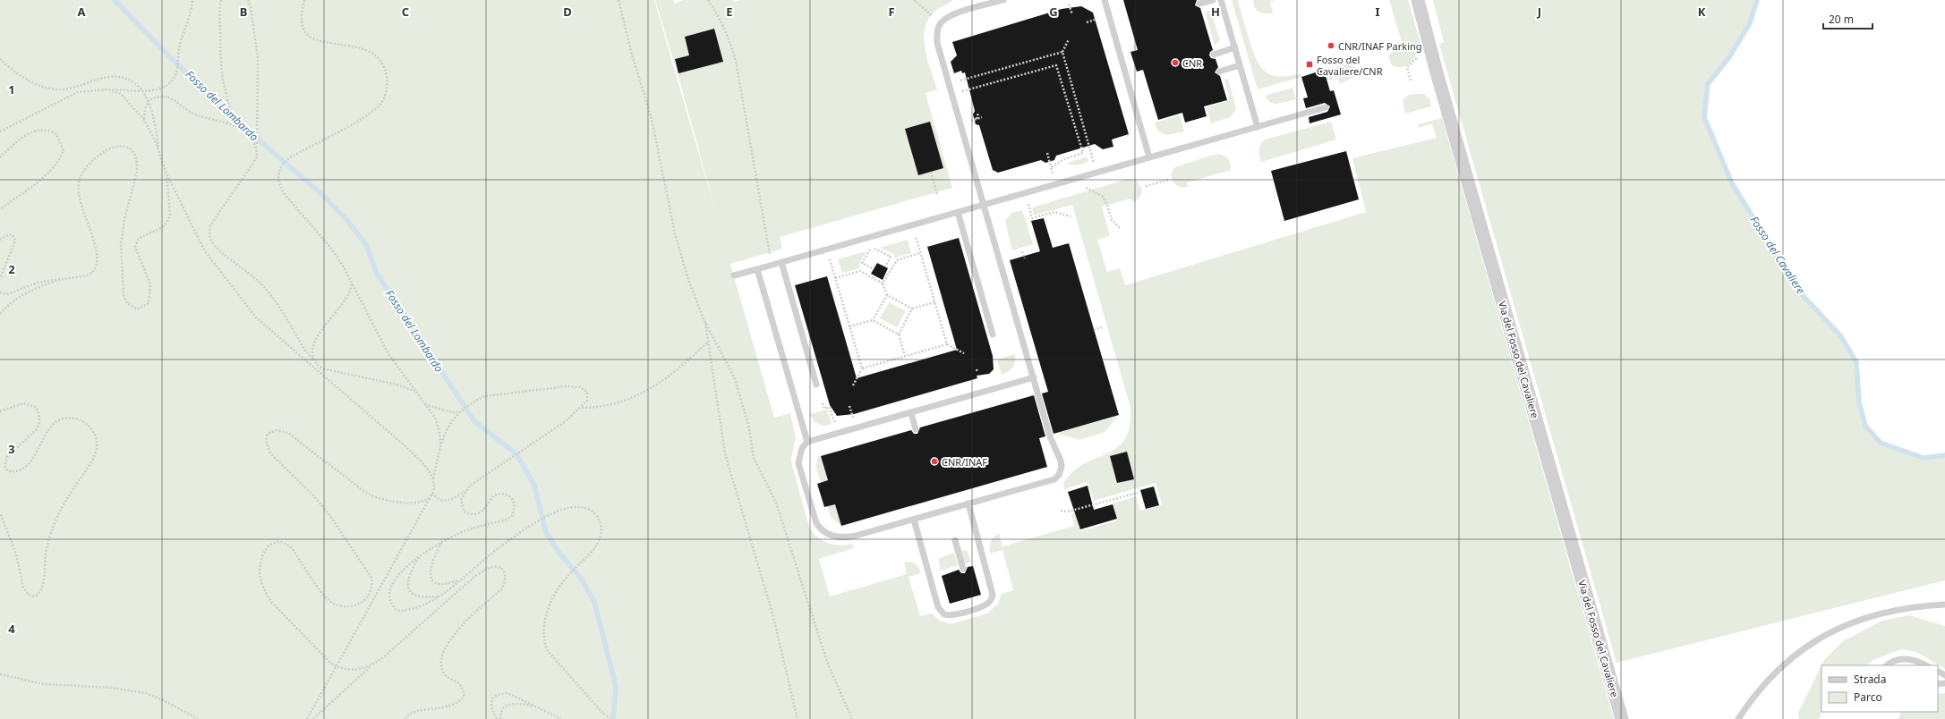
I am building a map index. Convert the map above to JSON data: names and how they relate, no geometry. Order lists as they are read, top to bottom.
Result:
{
  "streets": {
    "street": ["Via del Fosso del Cavaliere"]
  },
  "water": ["Fosso del Lombardo", "Fosso del Cavaliere"],
  "places": {
    "other": ["CNR/INAF Parking", "CNR", "CNR/INAF"],
    "transit": ["Fosso del Cavaliere/CNR"]
  },
  "legend": ["Strada", "Parco"],
  "scale_bar": "20 m",
  "grid": {
    "columns": [
      "A",
      "B",
      "C",
      "D",
      "E",
      "F",
      "G",
      "H",
      "I",
      "J",
      "K"
    ],
    "rows": [
      "1",
      "2",
      "3",
      "4"
    ]
  }
}
